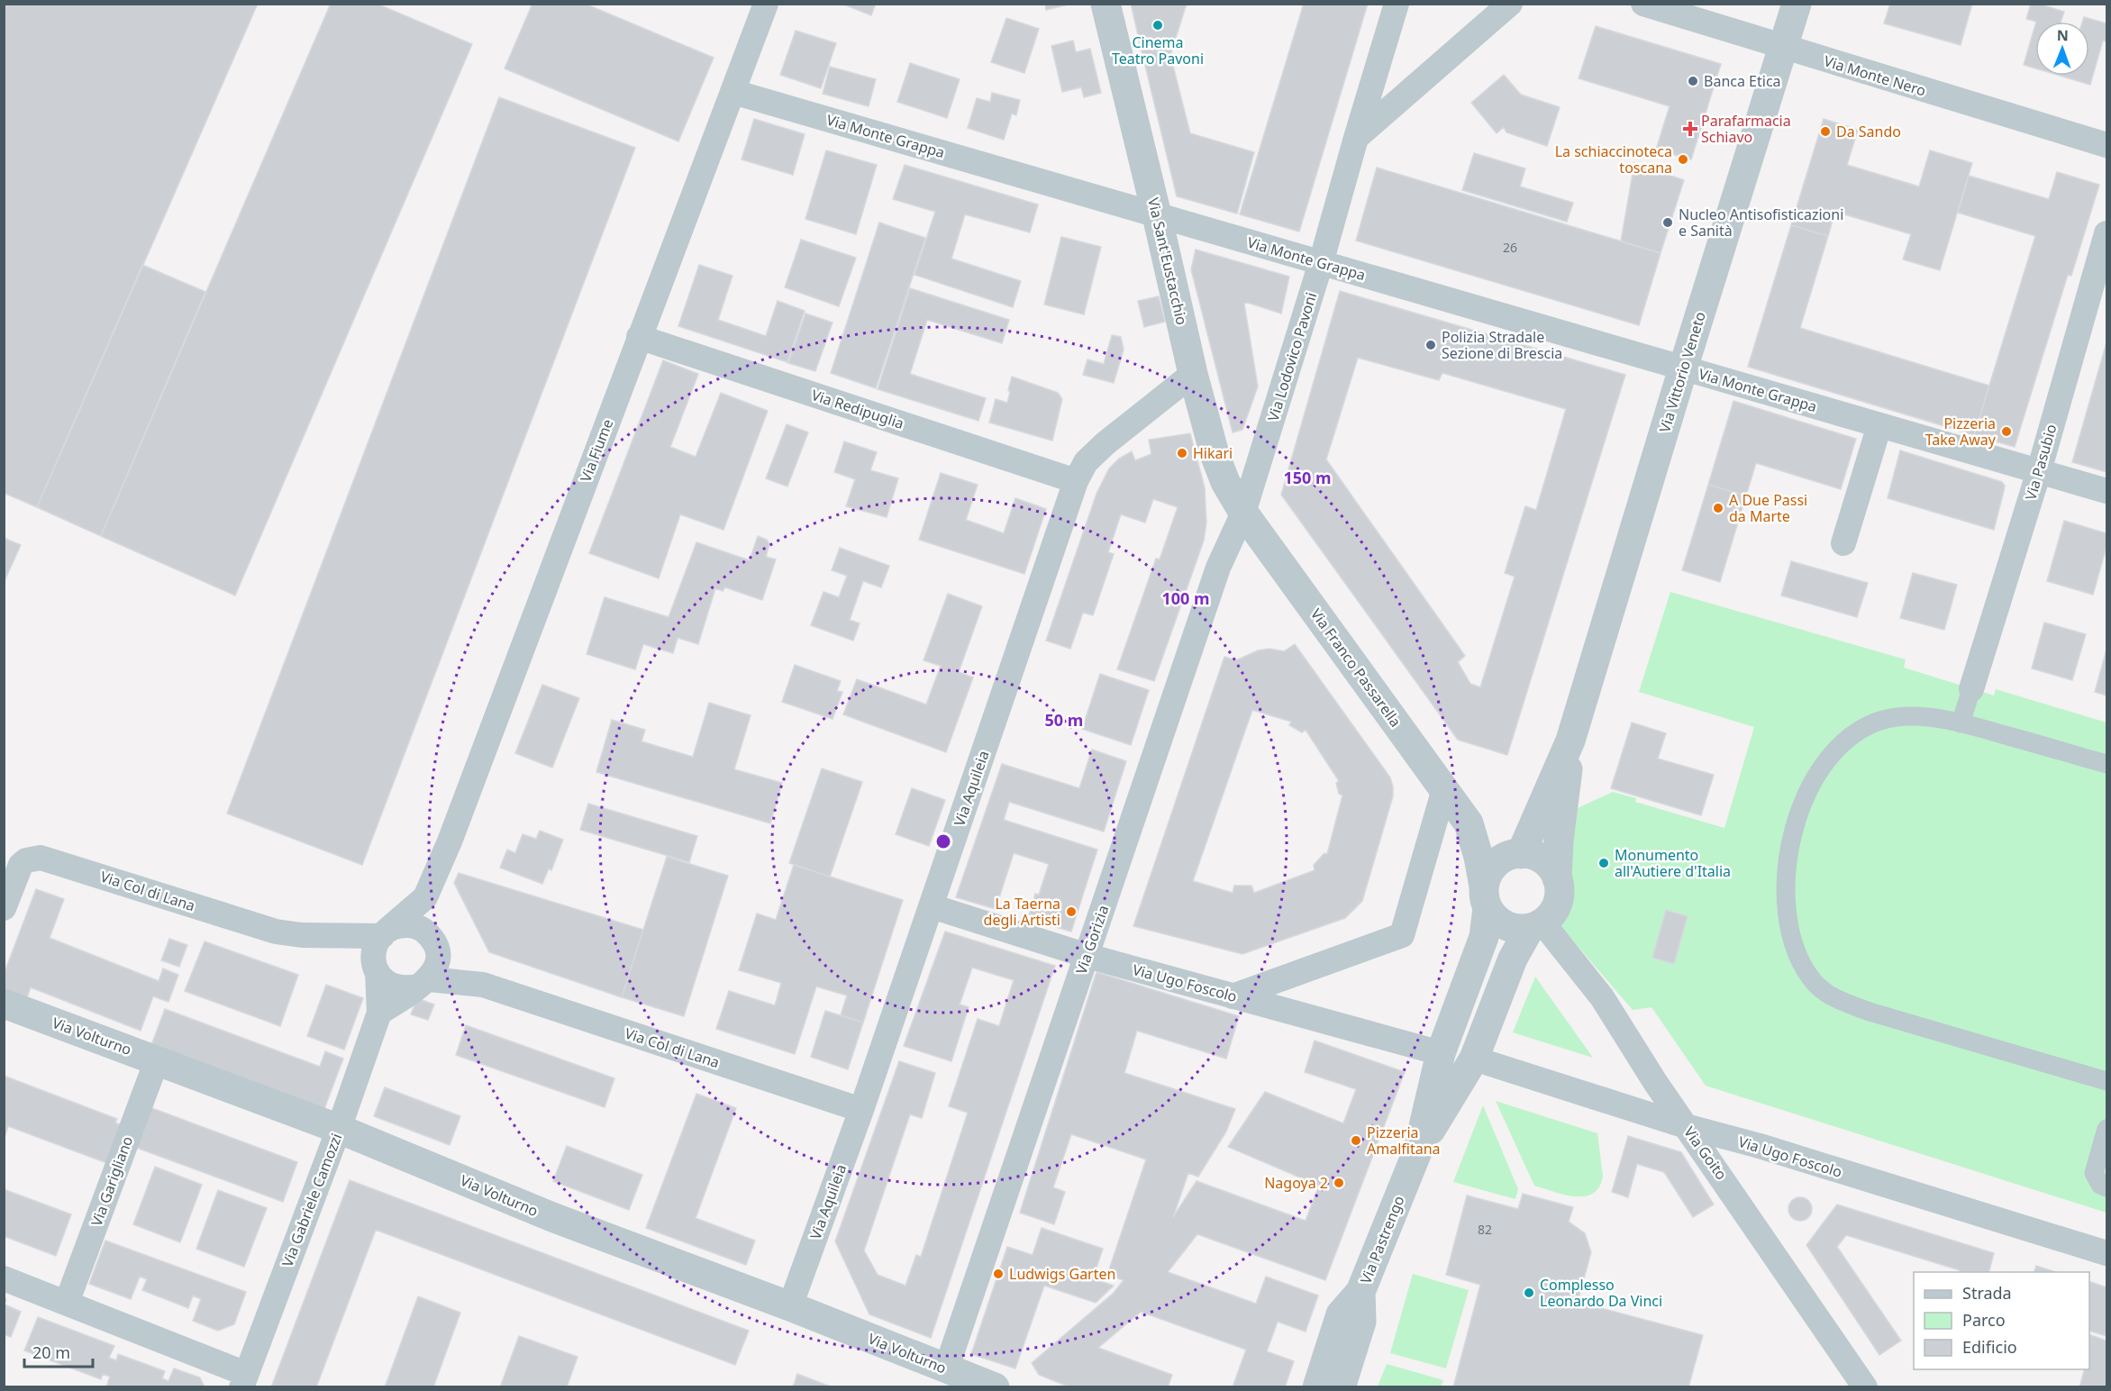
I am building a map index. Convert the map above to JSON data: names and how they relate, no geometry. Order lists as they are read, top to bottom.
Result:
{
  "streets": {
    "street": [
      "Via Monte Nero",
      "Via Monte Grappa",
      "Via Sant'Eustacchio",
      "Via Lodovico Pavoni",
      "Via Vittorio Veneto",
      "Via Redipuglia",
      "Via Fiume",
      "Via Pasubio",
      "Via Franco Passarella",
      "Via Aquileia",
      "Via Col di Lana",
      "Via Gorizia",
      "Via Ugo Foscolo",
      "Via Volturno",
      "Via Goito",
      "Via Garigliano",
      "Via Gabriele Camozzi",
      "Via Pastrengo"
    ]
  },
  "crossings": [
    ["Via Monte Nero", "Via Vittorio Veneto"],
    ["Via Monte Grappa", "Via Sant'Eustacchio"],
    ["Via Monte Grappa", "Via Lodovico Pavoni"],
    ["Via Monte Grappa", "Via Vittorio Veneto"],
    ["Via Monte Grappa", "Via Fiume"],
    ["Via Monte Grappa", "Via Pasubio"],
    ["Via Sant'Eustacchio", "Via Lodovico Pavoni"],
    ["Via Sant'Eustacchio", "Via Franco Passarella"],
    ["Via Sant'Eustacchio", "Via Aquileia"],
    ["Via Sant'Eustacchio", "Via Gorizia"],
    ["Via Lodovico Pavoni", "Via Franco Passarella"],
    ["Via Lodovico Pavoni", "Via Gorizia"],
    ["Via Vittorio Veneto", "Via Franco Passarella"],
    ["Via Vittorio Veneto", "Via Goito"],
    ["Via Vittorio Veneto", "Via Pastrengo"],
    ["Via Redipuglia", "Via Fiume"],
    ["Via Redipuglia", "Via Aquileia"],
    ["Via Fiume", "Via Col di Lana"],
    ["Via Fiume", "Via Gabriele Camozzi"],
    ["Via Franco Passarella", "Via Gorizia"],
    ["Via Franco Passarella", "Via Goito"],
    ["Via Franco Passarella", "Via Pastrengo"],
    ["Via Aquileia", "Via Col di Lana"],
    ["Via Aquileia", "Via Ugo Foscolo"],
    ["Via Aquileia", "Via Volturno"],
    ["Via Col di Lana", "Via Gabriele Camozzi"],
    ["Via Gorizia", "Via Ugo Foscolo"],
    ["Via Gorizia", "Via Volturno"],
    ["Via Ugo Foscolo", "Via Goito"],
    ["Via Ugo Foscolo", "Via Pastrengo"],
    ["Via Volturno", "Via Garigliano"],
    ["Via Volturno", "Via Gabriele Camozzi"],
    ["Via Goito", "Via Pastrengo"]
  ],
  "places": {
    "other": [
      "Cinema Teatro Pavoni",
      "Banca Etica",
      "Da Sando",
      "La schiaccinoteca toscana",
      "Nucleo Antisofisticazioni e Sanità",
      "Polizia Stradale Sezione di Brescia",
      "Pizzeria Take Away",
      "Hikari",
      "A Due Passi da Marte",
      "Monumento all'Autiere d'Italia",
      "La Taerna degli Artisti",
      "Pizzeria Amalfitana",
      "Nagoya 2",
      "Ludwigs Garten",
      "Complesso Leonardo Da Vinci"
    ],
    "health": ["Parafarmacia Schiavo"]
  },
  "house_numbers": ["26", "82"],
  "legend": ["Strada", "Parco", "Edificio"],
  "scale_bar": "20 m",
  "north": "top",
  "rings": ["150 m", "100 m", "50 m"]
}
